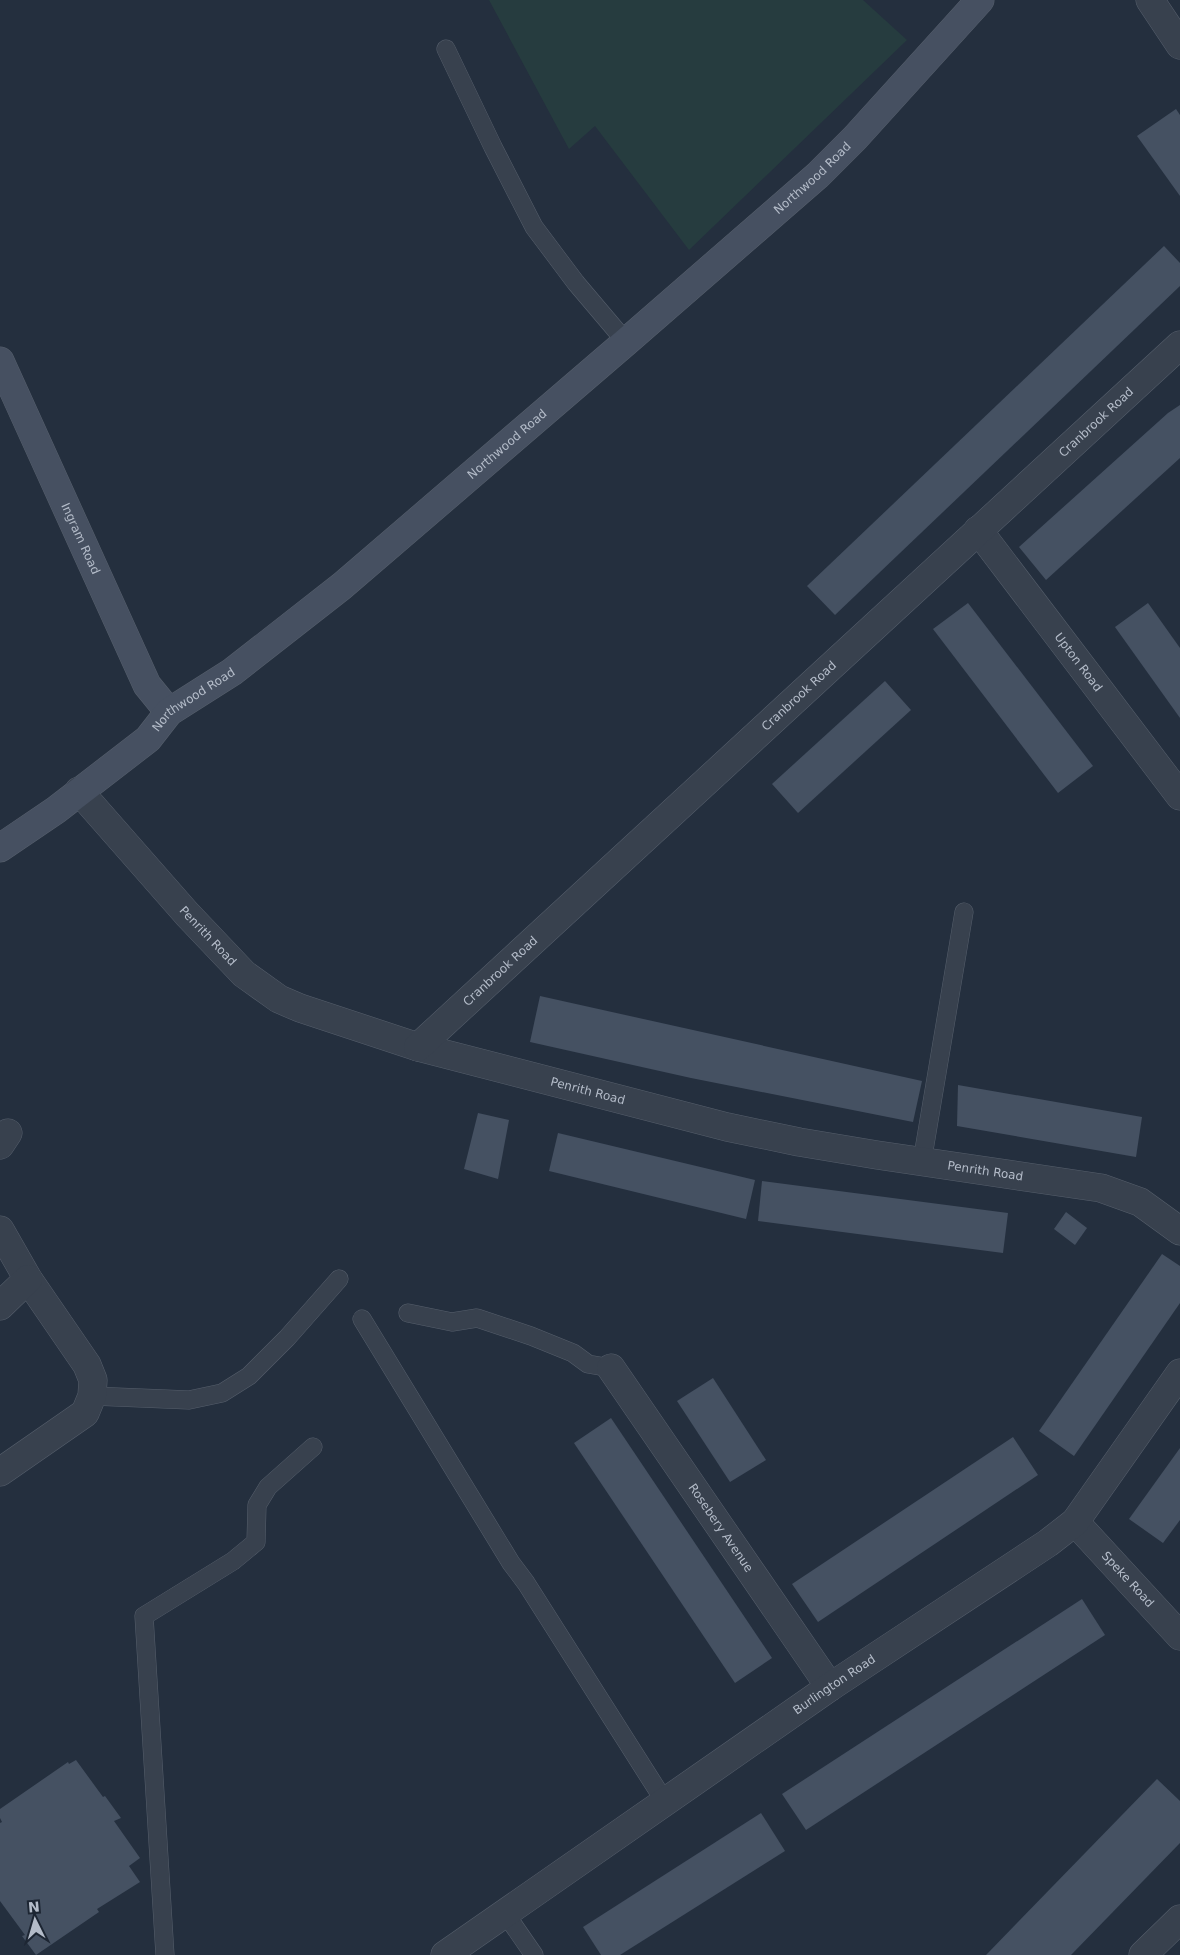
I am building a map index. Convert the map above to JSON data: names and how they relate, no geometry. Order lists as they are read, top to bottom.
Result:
{
  "streets": {
    "street": [
      "Northwood Road",
      "Cranbrook Road",
      "Ingram Road",
      "Upton Road",
      "Penrith Road",
      "Rosebery Avenue",
      "Speke Road",
      "Burlington Road"
    ]
  },
  "crossings": [
    ["Northwood Road", "Ingram Road"],
    ["Northwood Road", "Penrith Road"],
    ["Cranbrook Road", "Upton Road"],
    ["Cranbrook Road", "Penrith Road"],
    ["Rosebery Avenue", "Burlington Road"],
    ["Speke Road", "Burlington Road"]
  ],
  "north": "top"
}
